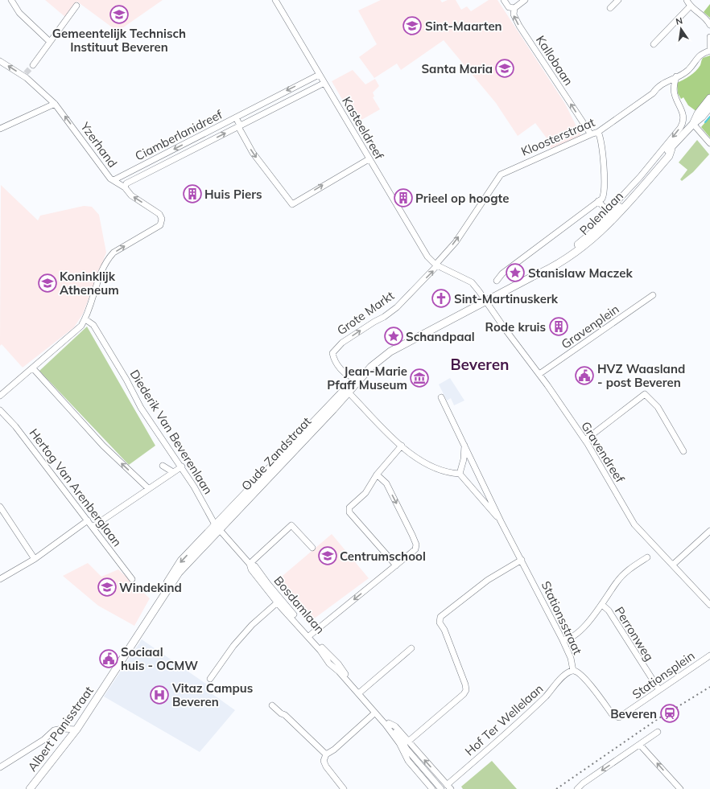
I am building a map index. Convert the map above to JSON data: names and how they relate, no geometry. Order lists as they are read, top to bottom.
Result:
{
  "streets": {
    "main road": ["Polenlaan", "Oude Zandstraat", "Albert Panisstraat"],
    "street": [
      "Kallobaan",
      "Kasteeldreef",
      "Ciamberlanidreef",
      "Kloosterstraat",
      "Yzerhand",
      "Grote Markt",
      "Gravenplein",
      "Diederik Van Beverenlaan",
      "Gravendreef",
      "Hertog Van Arenberglaan",
      "Bosdamlaan",
      "Stationsstraat",
      "Perronweg",
      "Stationsplein",
      "Hof Ter Wellelaan"
    ]
  },
  "crossings": [
    ["Kallobaan", "Kloosterstraat"],
    ["Kasteeldreef", "Ciamberlanidreef"],
    ["Kasteeldreef", "Kloosterstraat"],
    ["Kasteeldreef", "Grote Markt"],
    ["Ciamberlanidreef", "Yzerhand"],
    ["Kloosterstraat", "Polenlaan"],
    ["Kloosterstraat", "Grote Markt"],
    ["Yzerhand", "Diederik Van Beverenlaan"],
    ["Polenlaan", "Gravendreef"],
    ["Gravenplein", "Gravendreef"],
    ["Diederik Van Beverenlaan", "Oude Zandstraat"],
    ["Diederik Van Beverenlaan", "Bosdamlaan"],
    ["Oude Zandstraat", "Bosdamlaan"],
    ["Oude Zandstraat", "Albert Panisstraat"],
    ["Bosdamlaan", "Hof Ter Wellelaan"],
    ["Stationsstraat", "Stationsplein"],
    ["Stationsstraat", "Hof Ter Wellelaan"],
    ["Perronweg", "Stationsplein"]
  ],
  "one_way": ["Kallobaan", "Kloosterstraat", "Grote Markt"],
  "districts": ["Beveren"],
  "places": {
    "school or university": [
      "Gemeentelijk Technisch Instituut Beveren",
      "Sint-Maarten",
      "Santa Maria",
      "Koninklijk Atheneum",
      "Centrumschool",
      "Windekind"
    ],
    "building": ["Huis Piers", "Prieel op hoogte", "Rode kruis"],
    "place": ["Stanislaw Maczek", "Schandpaal"],
    "church": ["Sint-Martinuskerk"],
    "public building": ["HVZ Waasland - post Beveren", "Sociaal huis - OCMW"],
    "museum": ["Jean-Marie Pfaff Museum"],
    "hospital": ["Vitaz Campus Beveren"],
    "station": ["Beveren"]
  },
  "north": "top"
}
